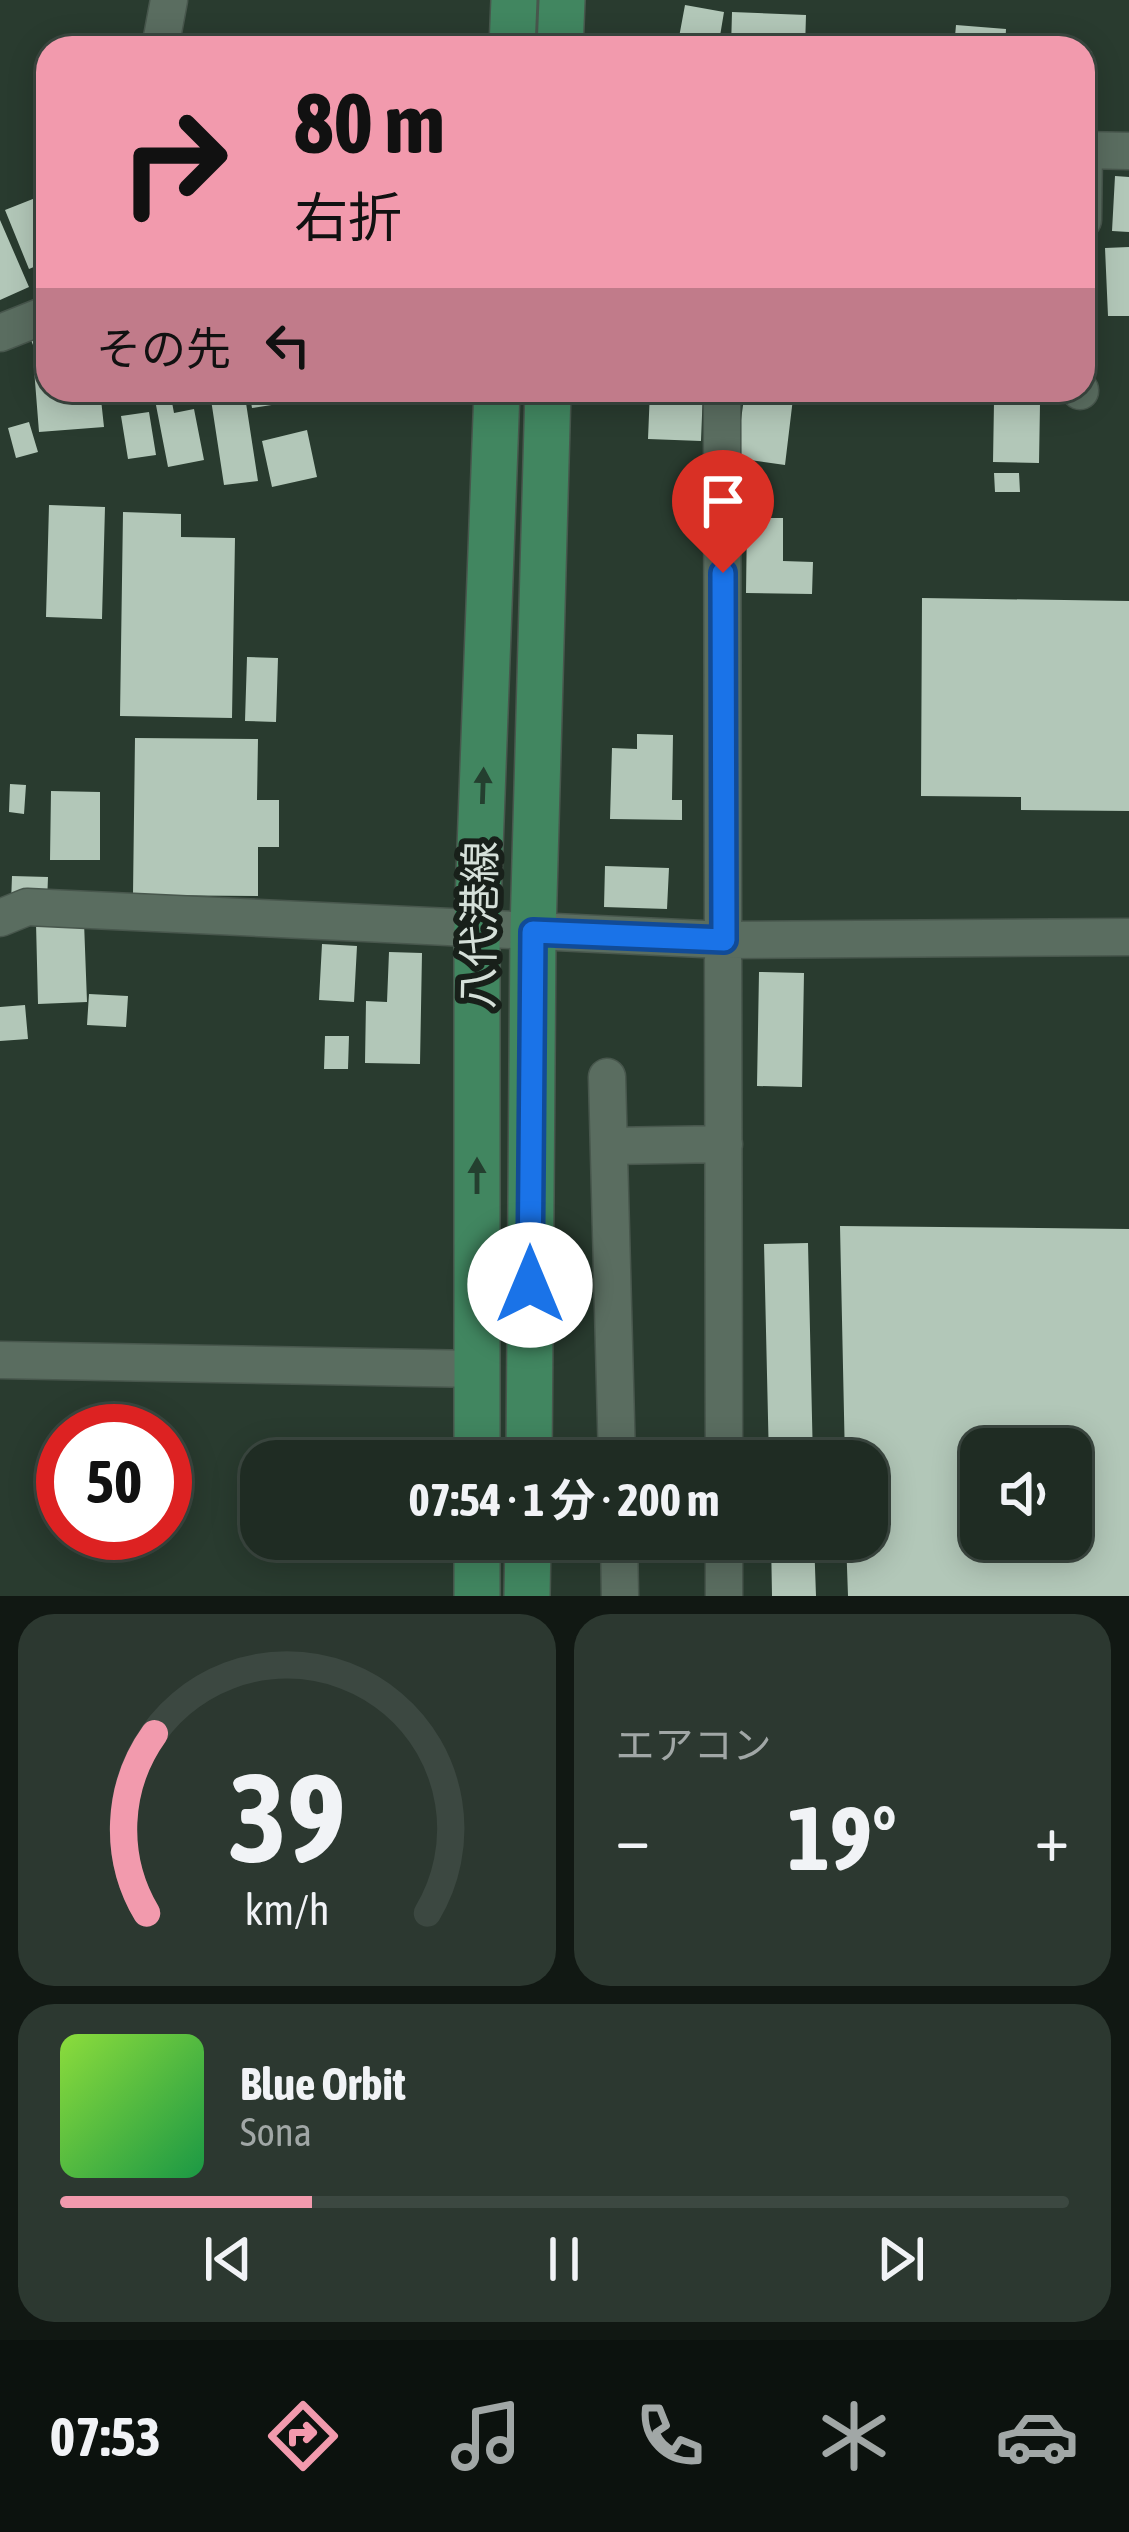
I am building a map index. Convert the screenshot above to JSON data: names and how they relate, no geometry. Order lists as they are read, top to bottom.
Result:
{
  "streets": {
    "main road": ["八代港線"]
  },
  "page": {
    "turn": ["80 m", "右折"],
    "then": "その先",
    "limit": "50",
    "trip": "07:54 · 1 分 · 200 m",
    "tile": "エアコン",
    "heat": ["−", "19°", "+"],
    "song": ["Blue Orbit", "Sona"],
    "tabs": "07:53",
    "gauge": ["39", "km/h"]
  }
}
